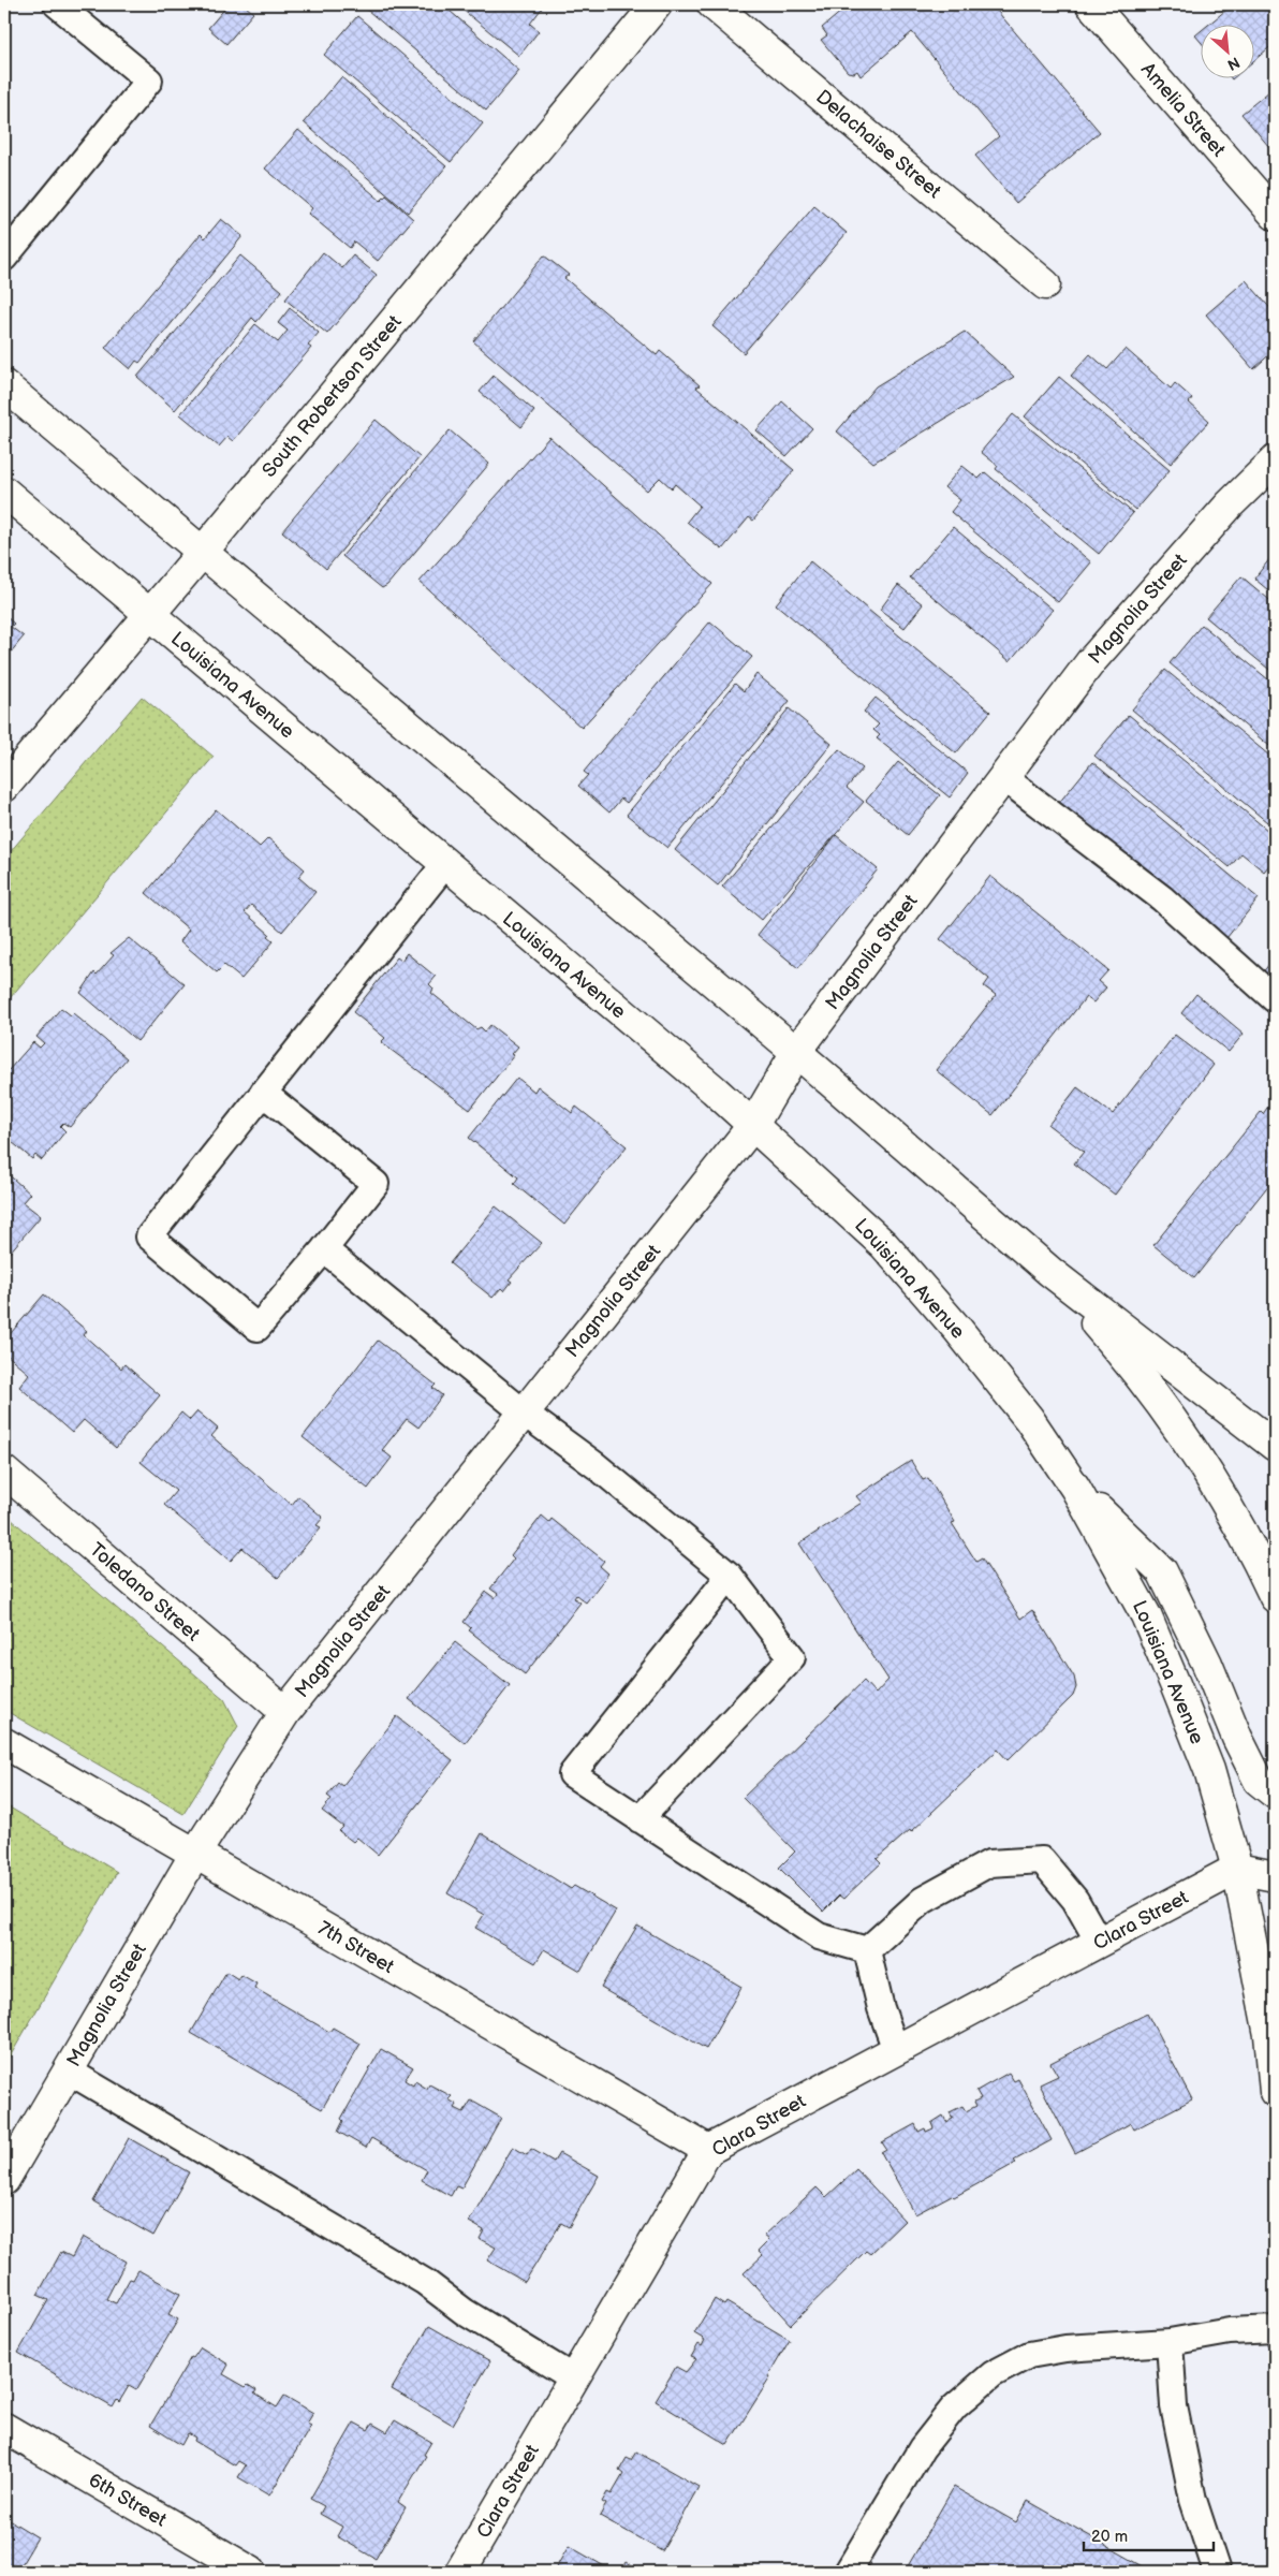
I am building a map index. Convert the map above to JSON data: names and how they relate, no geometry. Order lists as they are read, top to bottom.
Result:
{
  "streets": {
    "street": [
      "Amelia Street",
      "Delachaise Street",
      "South Robertson Street",
      "Magnolia Street",
      "Louisiana Avenue",
      "Toledano Street",
      "Clara Street",
      "7th Street",
      "6th Street"
    ]
  },
  "crossings": [
    ["South Robertson Street", "Louisiana Avenue"],
    ["Magnolia Street", "Louisiana Avenue"],
    ["Magnolia Street", "Toledano Street"],
    ["Magnolia Street", "7th Street"],
    ["Louisiana Avenue", "Clara Street"],
    ["Clara Street", "7th Street"]
  ],
  "scale_bar": "20 m",
  "north": "bottom right"
}
